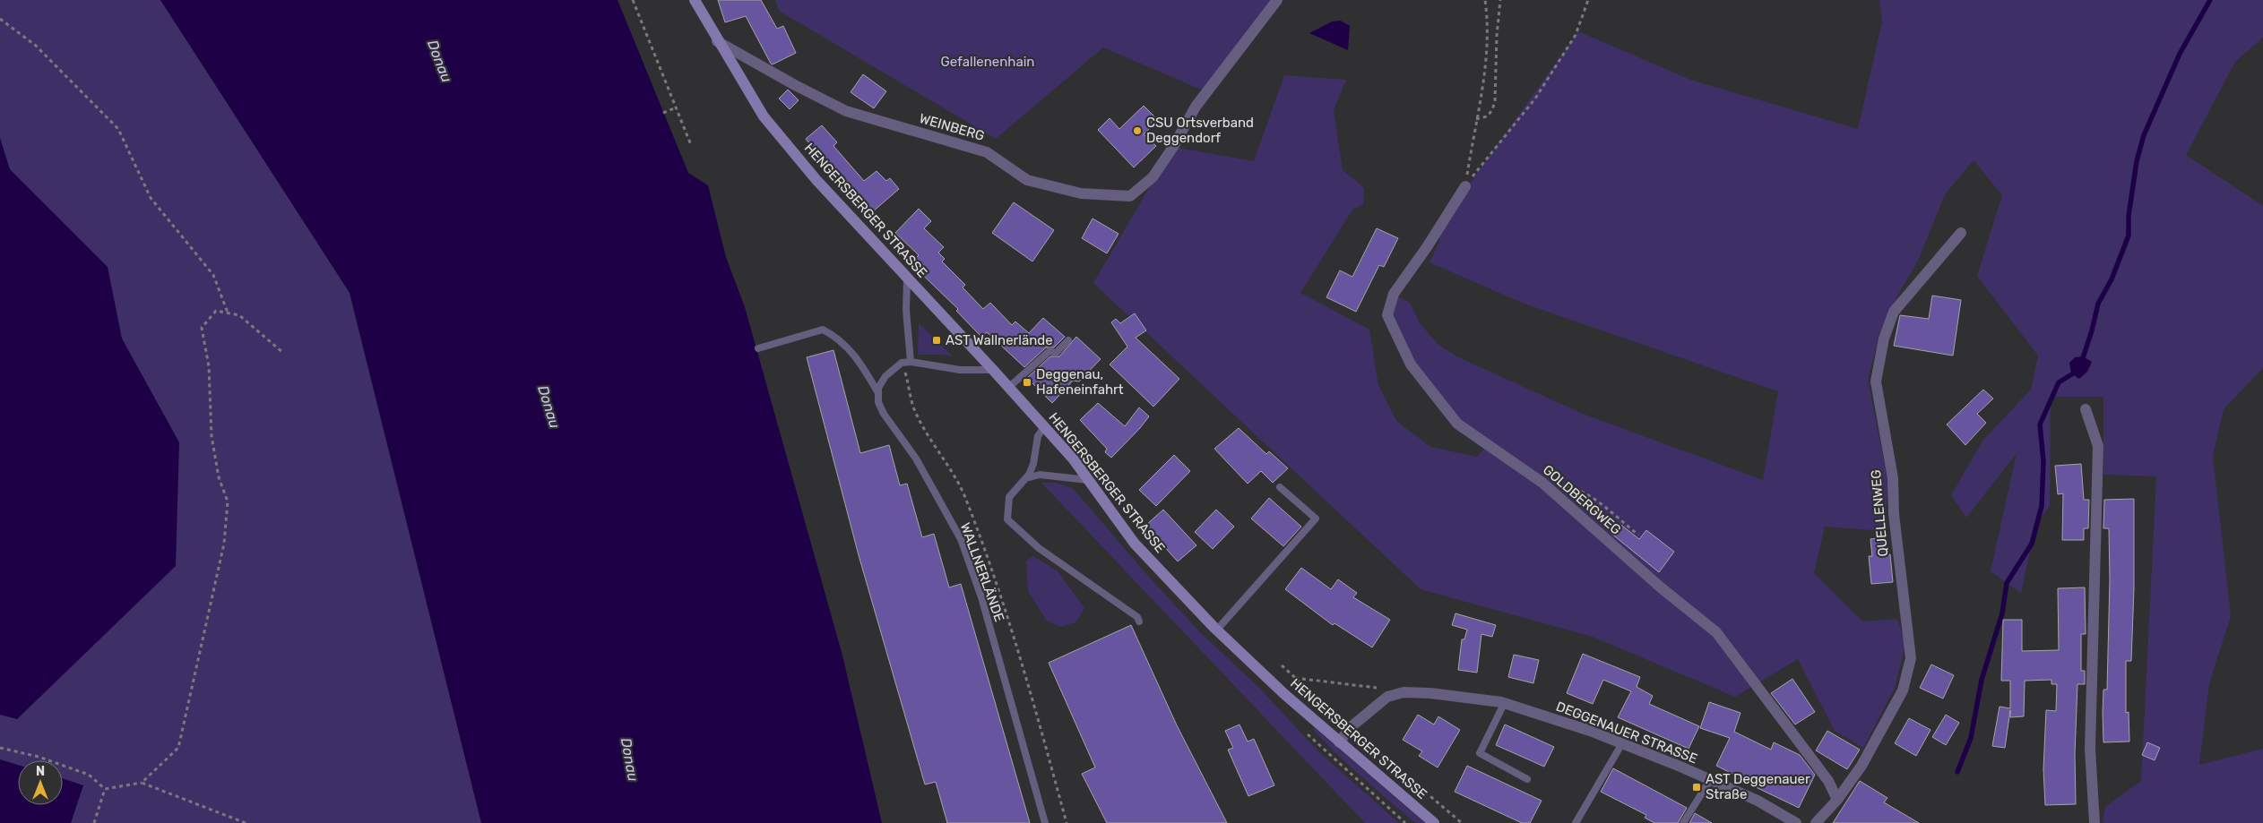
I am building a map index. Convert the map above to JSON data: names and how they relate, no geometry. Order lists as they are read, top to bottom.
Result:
{
  "streets": {
    "main road": ["HENGERSBERGER STRASSE"],
    "street": [
      "WEINBERG",
      "GOLDBERGWEG",
      "QUELLENWEG",
      "DEGGENAUER STRASSE"
    ],
    "lane": ["WALLNERLÄNDE"]
  },
  "crossings": [
    ["WEINBERG", "HENGERSBERGER STRASSE"],
    ["HENGERSBERGER STRASSE", "DEGGENAUER STRASSE"],
    ["GOLDBERGWEG", "QUELLENWEG"]
  ],
  "water": ["Donau"],
  "parks": ["Gefallenenhain"],
  "places": {
    "other": ["CSU Ortsverband Deggendorf"],
    "transit": ["AST Wallnerlände", "Deggenau, Hafeneinfahrt", "AST Deggenauer Straße"]
  },
  "north": "top"
}
